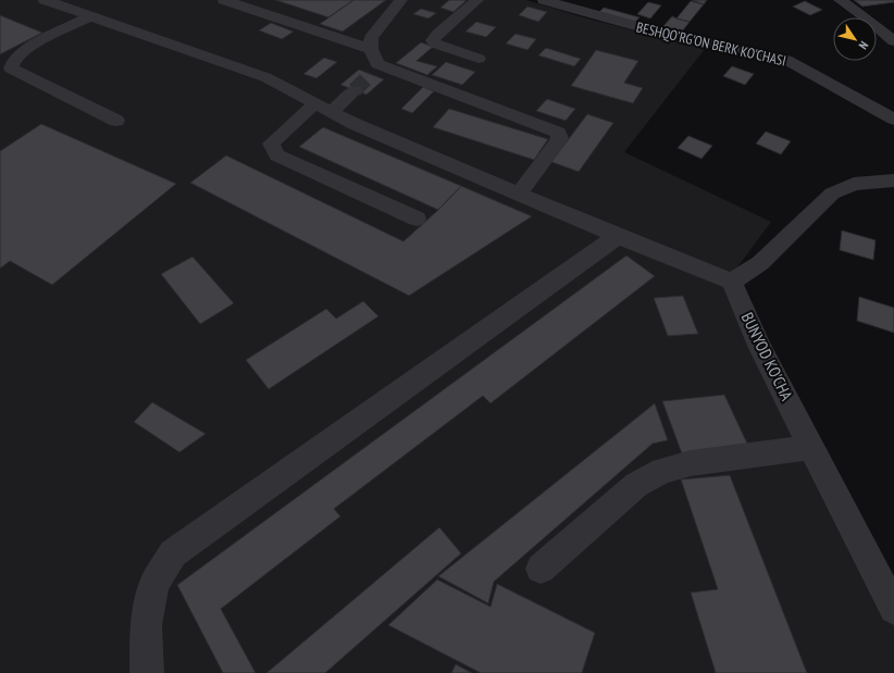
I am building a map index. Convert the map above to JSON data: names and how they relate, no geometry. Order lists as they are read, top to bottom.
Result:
{
  "streets": {
    "street": ["BESHQO'RG'ON BERK KO'CHASI", "BUNYOD KO'CHA"]
  },
  "north": "bottom right"
}
